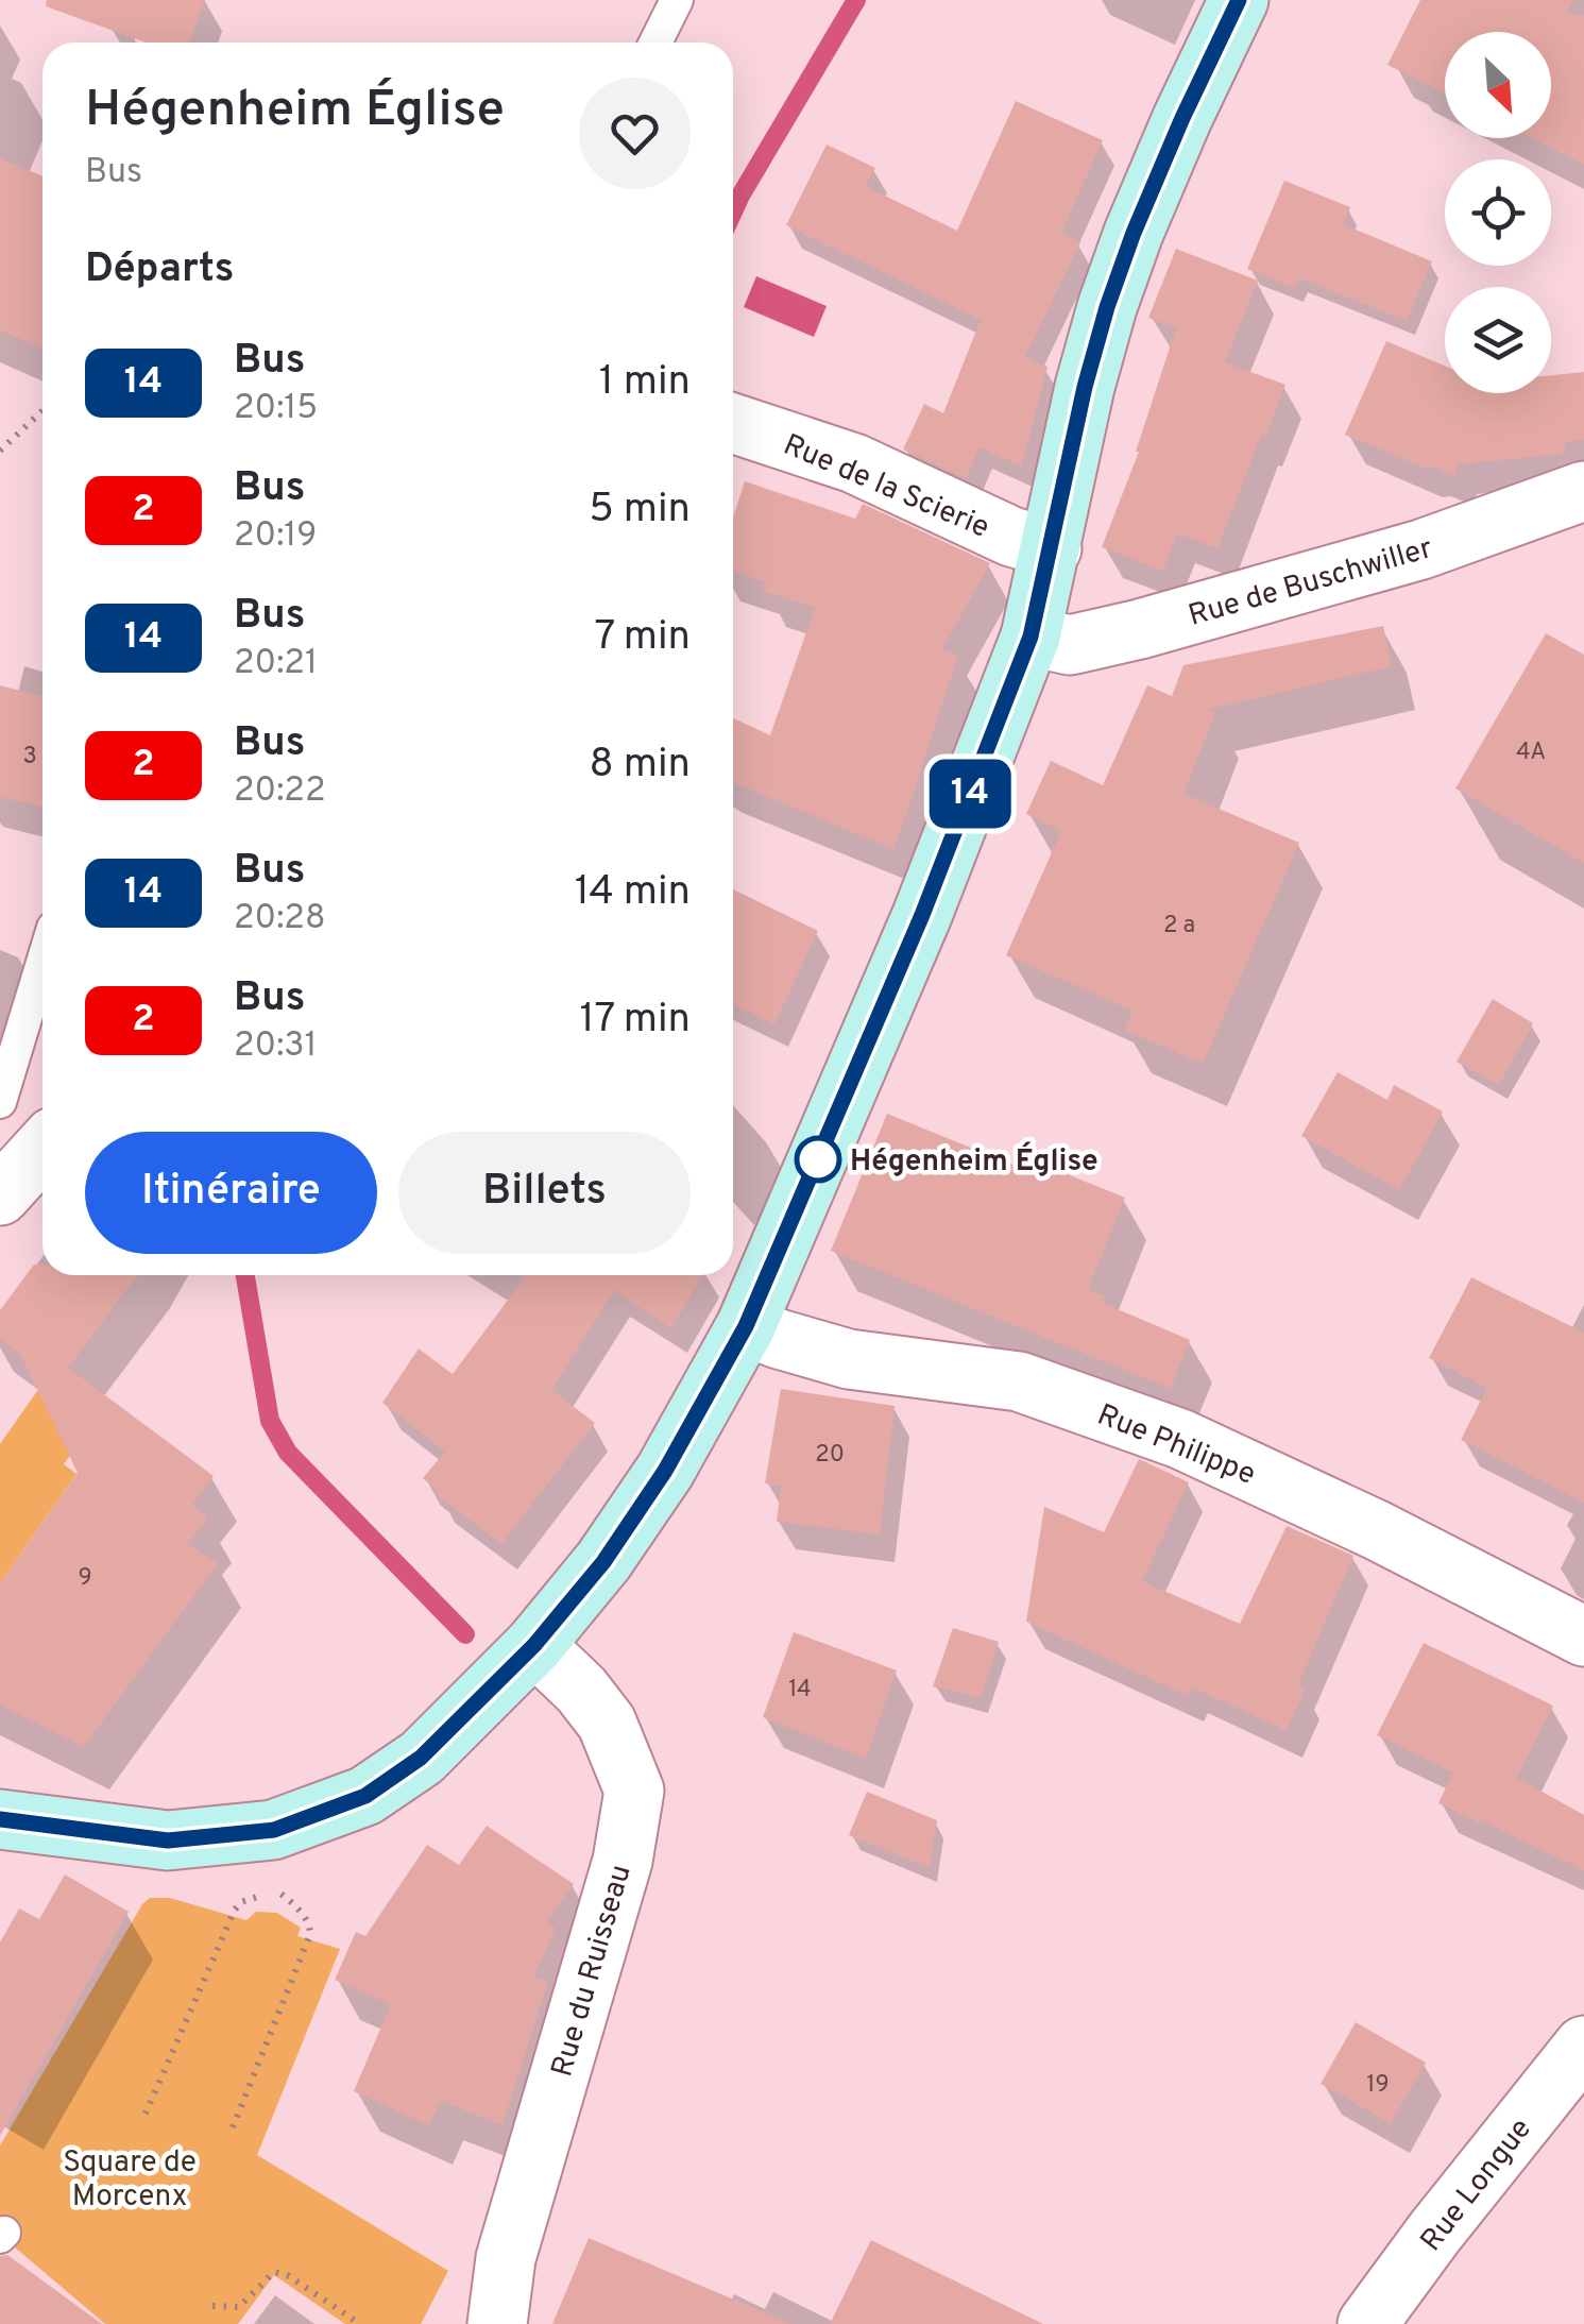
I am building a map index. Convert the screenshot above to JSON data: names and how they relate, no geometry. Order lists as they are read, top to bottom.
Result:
{
  "streets": {
    "street": [
      "Rue de la Scierie",
      "Rue de Buschwiller",
      "Rue Philippe",
      "Rue du Ruisseau",
      "Rue Longue"
    ]
  },
  "parks": ["Square de Morcenx"],
  "places": ["Hégenheim Église"],
  "lines": ["bus line 14"],
  "house_numbers": [
    "4A",
    "3",
    "2 a",
    "20",
    "9",
    "14",
    "19"
  ],
  "north": "bottom right",
  "page": {
    "on_map": "14",
    "heading": [
      ["Hégenheim Église", "Bus"],
      "Départs"
    ],
    "list": [
      {
        "mark": "14",
        "name": "Bus",
        "note": "20:15",
        "value": "1 min"
      },
      {
        "mark": "2",
        "name": "Bus",
        "note": "20:19",
        "value": "5 min"
      },
      {
        "mark": "14",
        "name": "Bus",
        "note": "20:21",
        "value": "7 min"
      },
      {
        "mark": "2",
        "name": "Bus",
        "note": "20:22",
        "value": "8 min"
      },
      {
        "mark": "14",
        "name": "Bus",
        "note": "20:28",
        "value": "14 min"
      },
      {
        "mark": "2",
        "name": "Bus",
        "note": "20:31",
        "value": "17 min"
      }
    ],
    "buttons": ["Itinéraire", "Billets"]
  }
}
